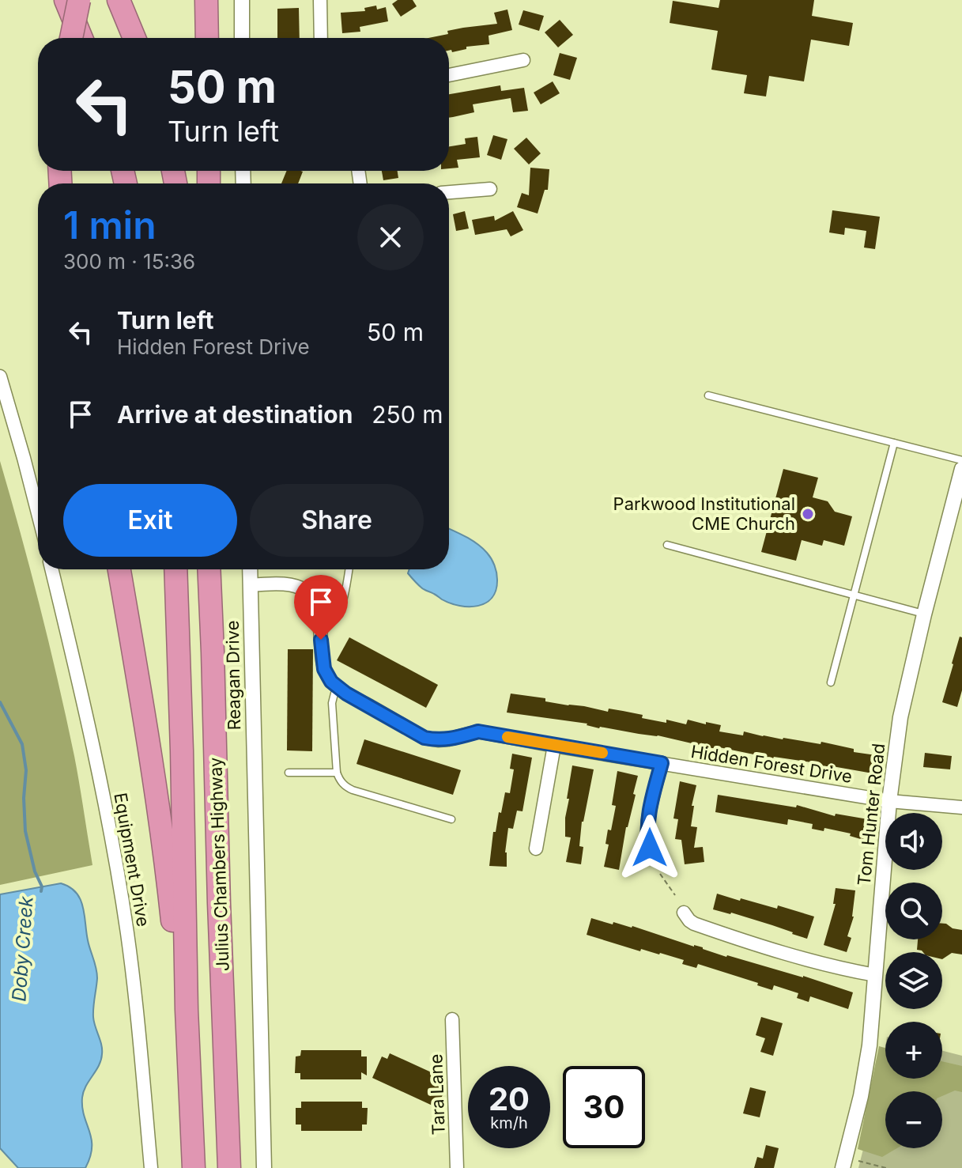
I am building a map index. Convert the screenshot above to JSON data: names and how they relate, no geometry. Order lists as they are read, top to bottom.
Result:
{
  "streets": {
    "highway": ["Julius Chambers Highway"],
    "street": [
      "Reagan Drive",
      "Hidden Forest Drive",
      "Tom Hunter Road",
      "Equipment Drive",
      "Tara Lane"
    ]
  },
  "crossings": [
    ["Reagan Drive", "Hidden Forest Drive"],
    ["Hidden Forest Drive", "Tom Hunter Road"]
  ],
  "water": ["Doby Creek"],
  "places": ["Parkwood Institutional CME Church"],
  "page": {
    "turn": ["50 m", "Turn left"],
    "heading": ["1 min", "300 m · 15:36"],
    "list": [
      {
        "name": "Turn left",
        "note": "Hidden Forest Drive",
        "value": "50 m"
      },
      {
        "name": "Arrive at destination",
        "value": "250 m"
      }
    ],
    "buttons": ["Exit", "Share"],
    "map_buttons": ["+", "−"],
    "speed": "20 km/h",
    "limit": "30"
  }
}
